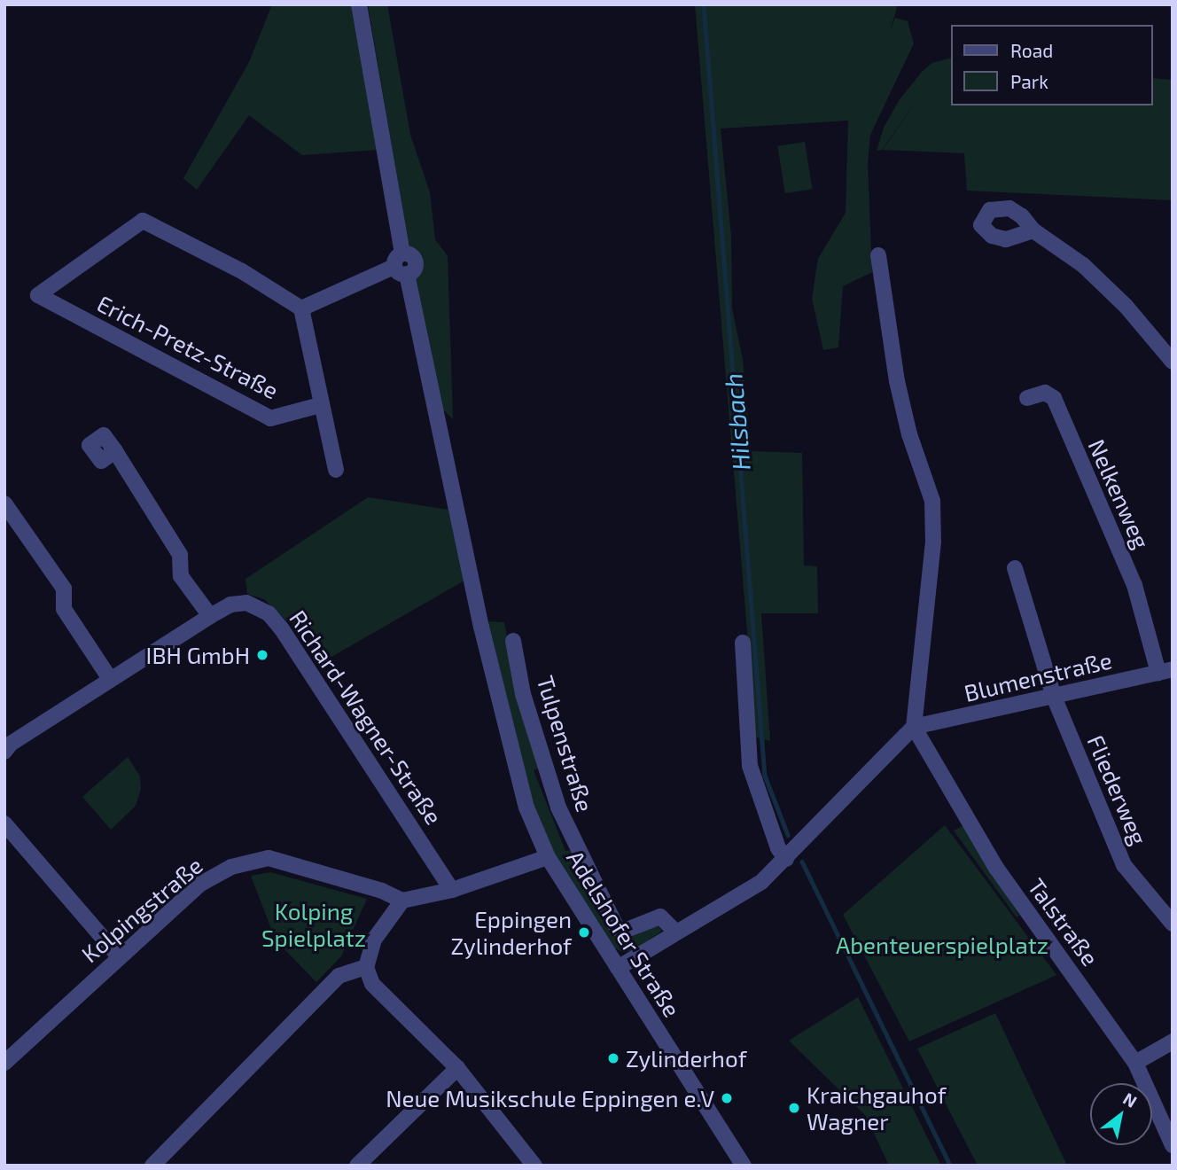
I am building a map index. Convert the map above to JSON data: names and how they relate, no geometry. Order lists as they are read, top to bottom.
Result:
{
  "streets": {
    "street": [
      "Erich-Pretz-Straße",
      "Nelkenweg",
      "Blumenstraße",
      "Richard-Wagner-Straße",
      "Tulpenstraße",
      "Fliederweg",
      "Kolpingstraße",
      "Talstraße",
      "Adelshofer Straße"
    ]
  },
  "crossings": [
    ["Nelkenweg", "Blumenstraße"],
    ["Blumenstraße", "Fliederweg"],
    ["Blumenstraße", "Talstraße"]
  ],
  "water": ["Hilsbach"],
  "parks": ["Kolping Spielplatz", "Abenteuerspielplatz"],
  "places": [
    "IBH GmbH",
    "Eppingen Zylinderhof",
    "Zylinderhof",
    "Neue Musikschule Eppingen e.V",
    "Kraichgauhof Wagner"
  ],
  "legend": ["Road", "Park"],
  "north": "top right"
}
